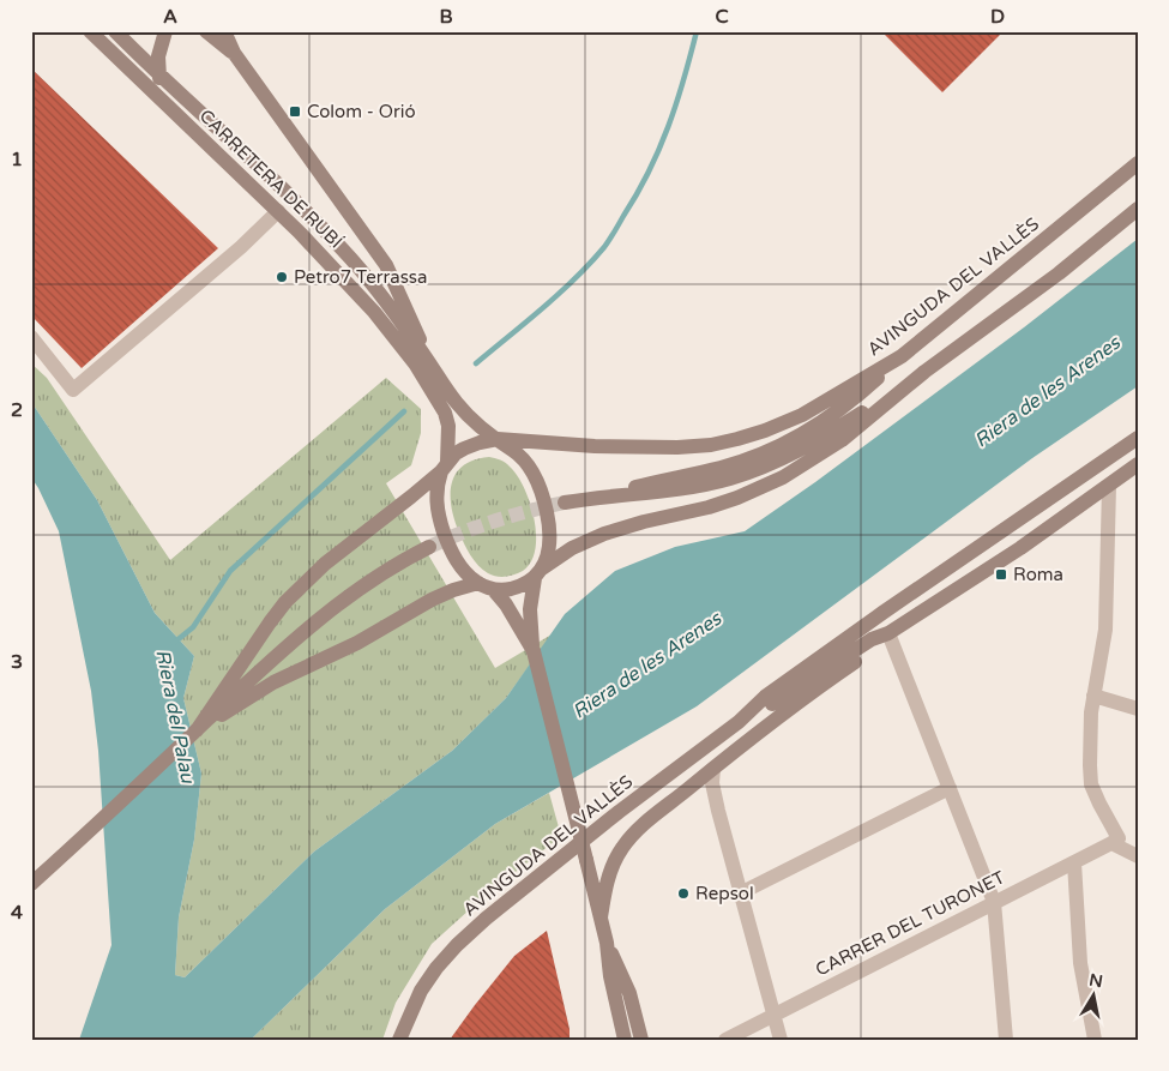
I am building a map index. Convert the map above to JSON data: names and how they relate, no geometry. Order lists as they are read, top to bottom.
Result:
{
  "streets": {
    "main road": ["CARRETERA DE RUBÍ", "AVINGUDA DEL VALLÈS"],
    "street": ["CARRER DEL TURONET"]
  },
  "crossings": [
    ["CARRETERA DE RUBÍ", "AVINGUDA DEL VALLÈS"]
  ],
  "water": ["Riera de les Arenes", "Riera del Palau"],
  "places": {
    "transit": ["Colom - Orió", "Roma"],
    "other": ["Petro7 Terrassa", "Repsol"]
  },
  "north": "top",
  "grid": {
    "columns": [
      "A",
      "B",
      "C",
      "D"
    ],
    "rows": [
      "1",
      "2",
      "3",
      "4"
    ]
  }
}
